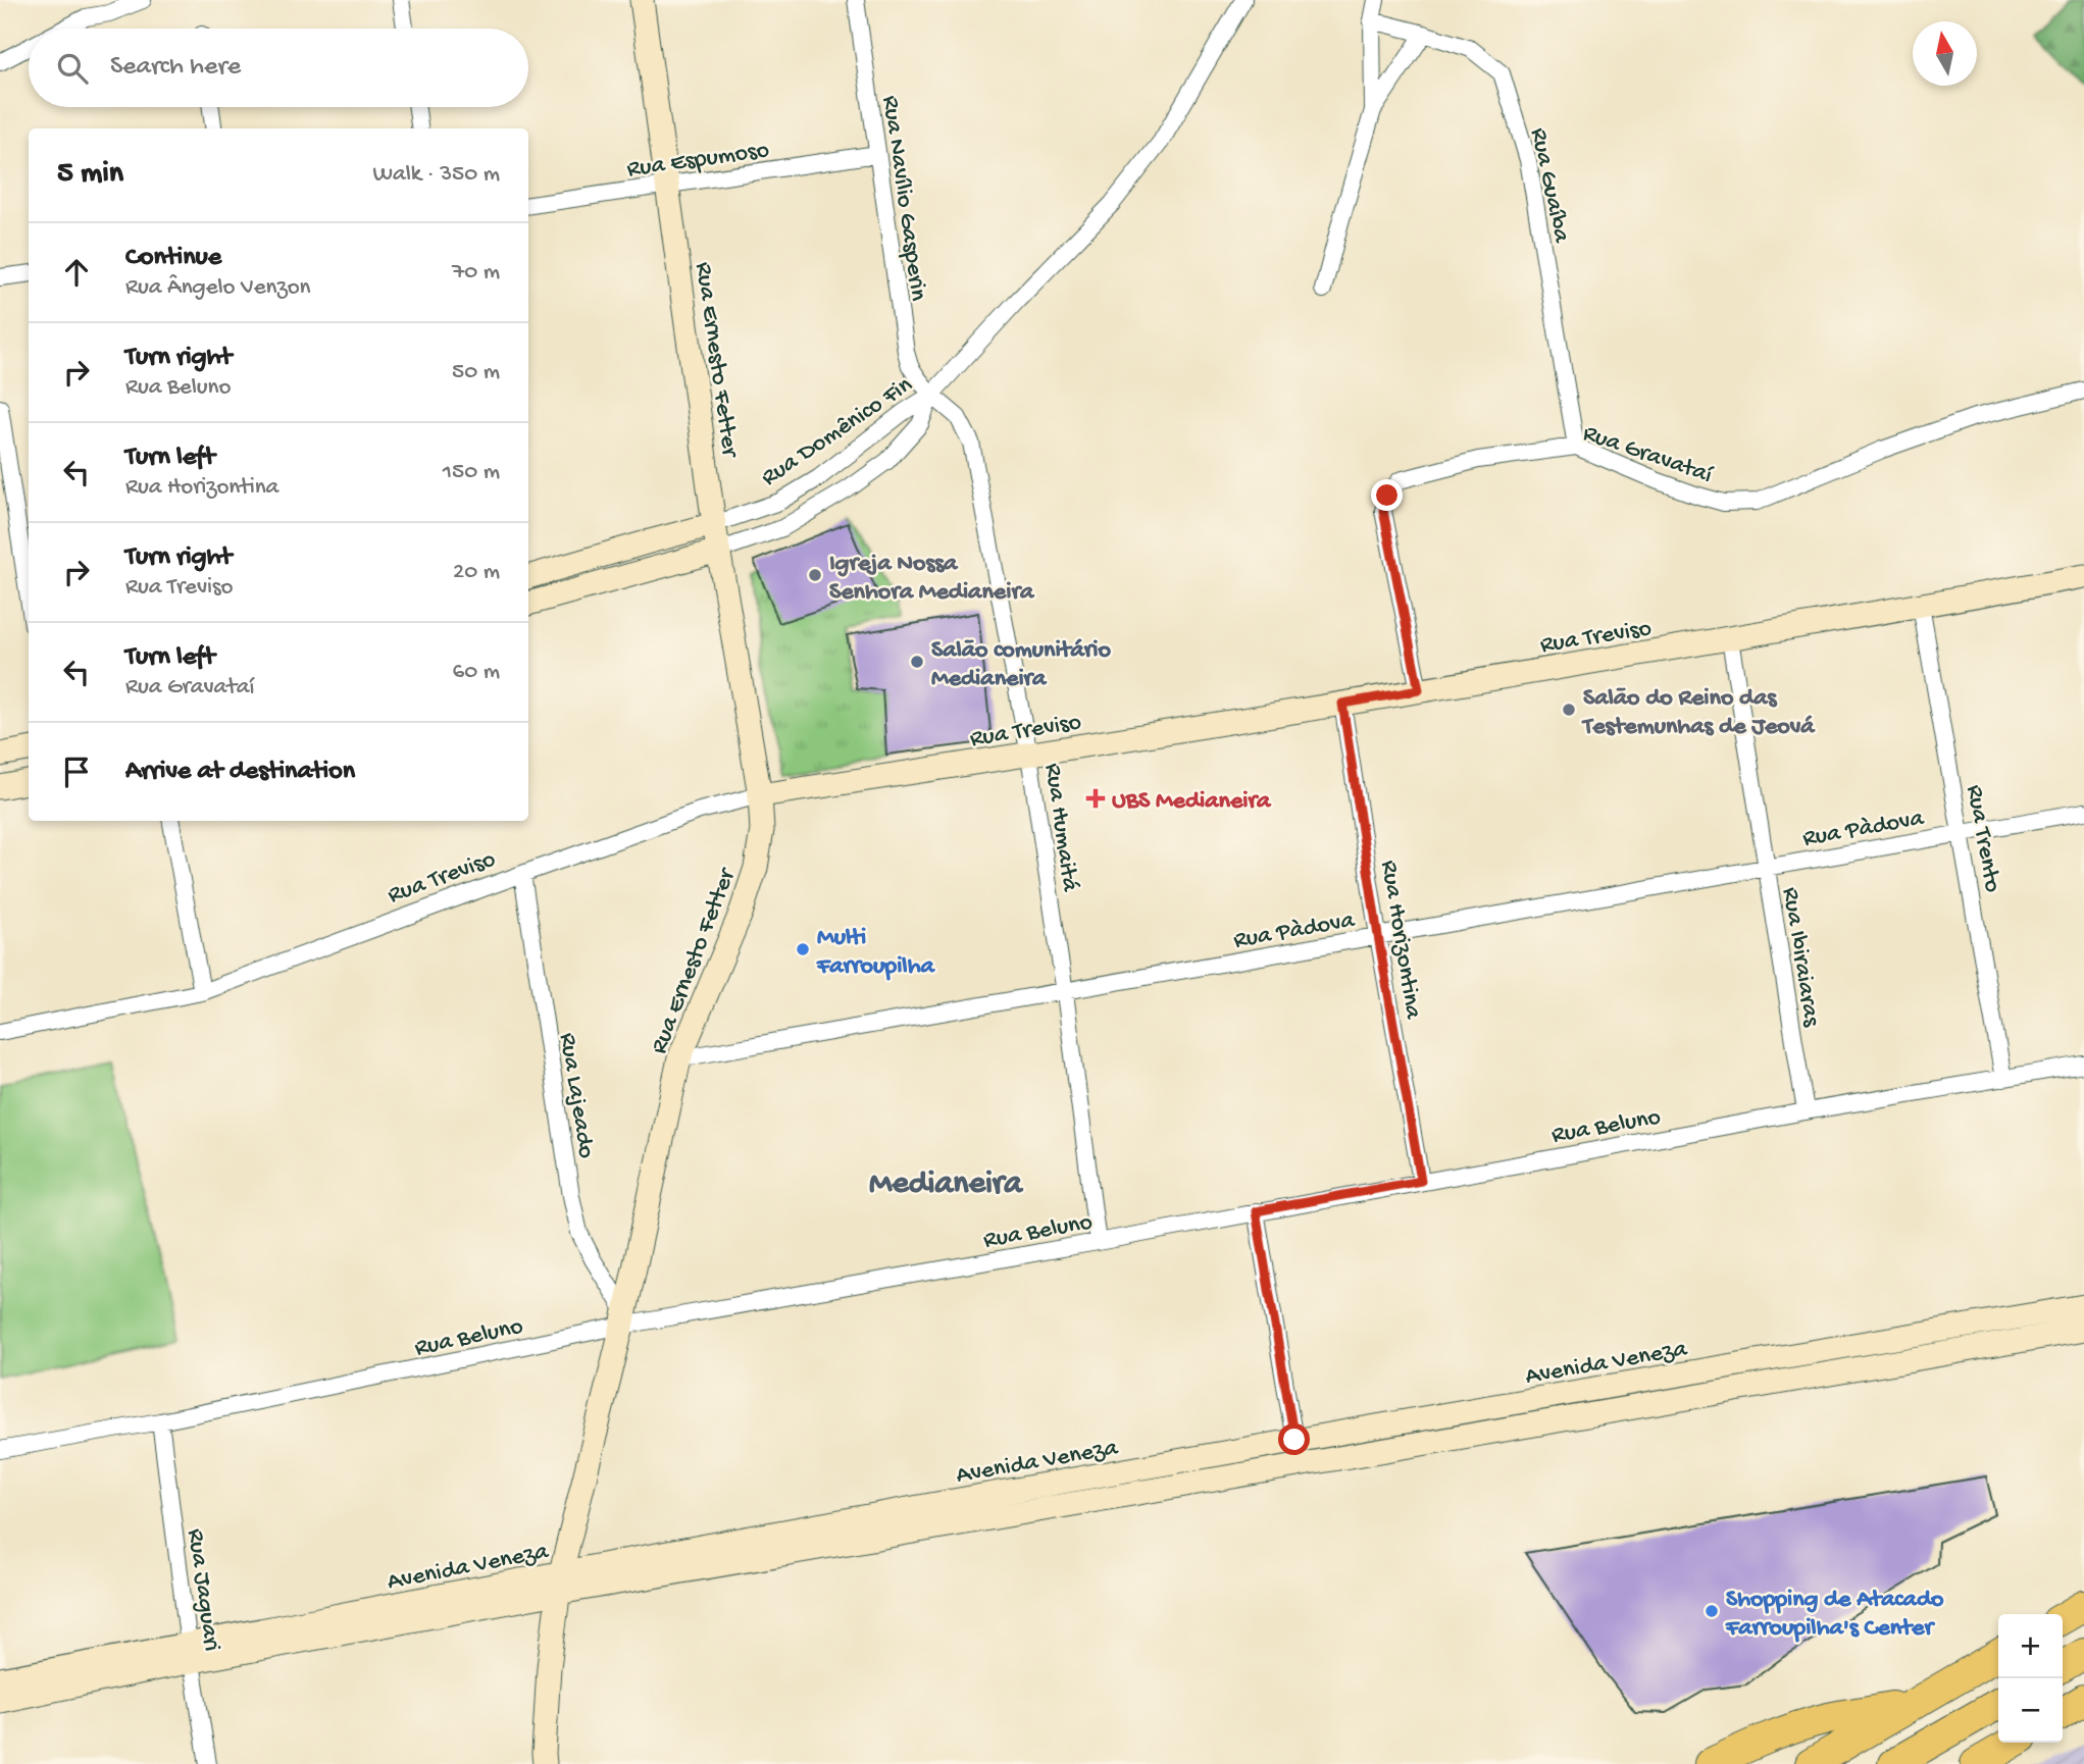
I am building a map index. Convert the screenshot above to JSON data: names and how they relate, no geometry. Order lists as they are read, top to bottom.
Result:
{
  "streets": {
    "main road": [
      "Rua Ernesto Fetter",
      "Rua Domênico Fin",
      "Rua Treviso",
      "Avenida Veneza"
    ],
    "street": [
      "Rua Espumoso",
      "Rua Guaíba",
      "Rua Navílio Gasperin",
      "Rua Gravataí",
      "Rua Pàdova",
      "Rua Humaitá",
      "Rua Trento",
      "Rua Horizontina",
      "Rua Ibiraiaras",
      "Rua Lajeado",
      "Rua Beluno",
      "Rua Jaguari"
    ]
  },
  "crossings": [
    ["Rua Espumoso", "Rua Navílio Gasperin"],
    ["Rua Espumoso", "Rua Ernesto Fetter"],
    ["Rua Guaíba", "Rua Gravataí"],
    ["Rua Navílio Gasperin", "Rua Domênico Fin"],
    ["Rua Navílio Gasperin", "Rua Humaitá"],
    ["Rua Ernesto Fetter", "Rua Domênico Fin"],
    ["Rua Ernesto Fetter", "Rua Treviso"],
    ["Rua Ernesto Fetter", "Rua Pàdova"],
    ["Rua Ernesto Fetter", "Rua Lajeado"],
    ["Rua Ernesto Fetter", "Rua Beluno"],
    ["Rua Ernesto Fetter", "Avenida Veneza"],
    ["Rua Domênico Fin", "Rua Humaitá"],
    ["Rua Gravataí", "Rua Treviso"],
    ["Rua Treviso", "Rua Humaitá"],
    ["Rua Treviso", "Rua Trento"],
    ["Rua Treviso", "Rua Horizontina"],
    ["Rua Treviso", "Rua Ibiraiaras"],
    ["Rua Treviso", "Rua Lajeado"],
    ["Rua Pàdova", "Rua Humaitá"],
    ["Rua Pàdova", "Rua Trento"],
    ["Rua Pàdova", "Rua Horizontina"],
    ["Rua Pàdova", "Rua Ibiraiaras"],
    ["Rua Humaitá", "Rua Beluno"],
    ["Rua Trento", "Rua Beluno"],
    ["Rua Horizontina", "Rua Beluno"],
    ["Rua Ibiraiaras", "Rua Beluno"],
    ["Rua Lajeado", "Rua Beluno"],
    ["Rua Beluno", "Rua Jaguari"],
    ["Avenida Veneza", "Rua Jaguari"]
  ],
  "districts": ["Medianeira"],
  "places": {
    "other": [
      "Igreja Nossa Senhora Medianeira",
      "Salão comunitário Medianeira",
      "Salão do Reino das Testemunhas de Jeová",
      "Multi Farroupilha",
      "Shopping de Atacado Farroupilha's Center"
    ],
    "health": ["UBS Medianeira"]
  },
  "north": "top",
  "page": {
    "search": "Search here",
    "heading": ["5 min", "Walk · 350 m"],
    "list": [
      ["Continue", "Rua Ângelo Venzon", "70 m"],
      ["Turn right", "Rua Beluno", "50 m"],
      ["Turn left", "Rua Horizontina", "150 m"],
      ["Turn right", "Rua Treviso", "20 m"],
      ["Turn left", "Rua Gravataí", "60 m"],
      "Arrive at destination"
    ],
    "map_buttons": ["+", "−"]
  }
}
